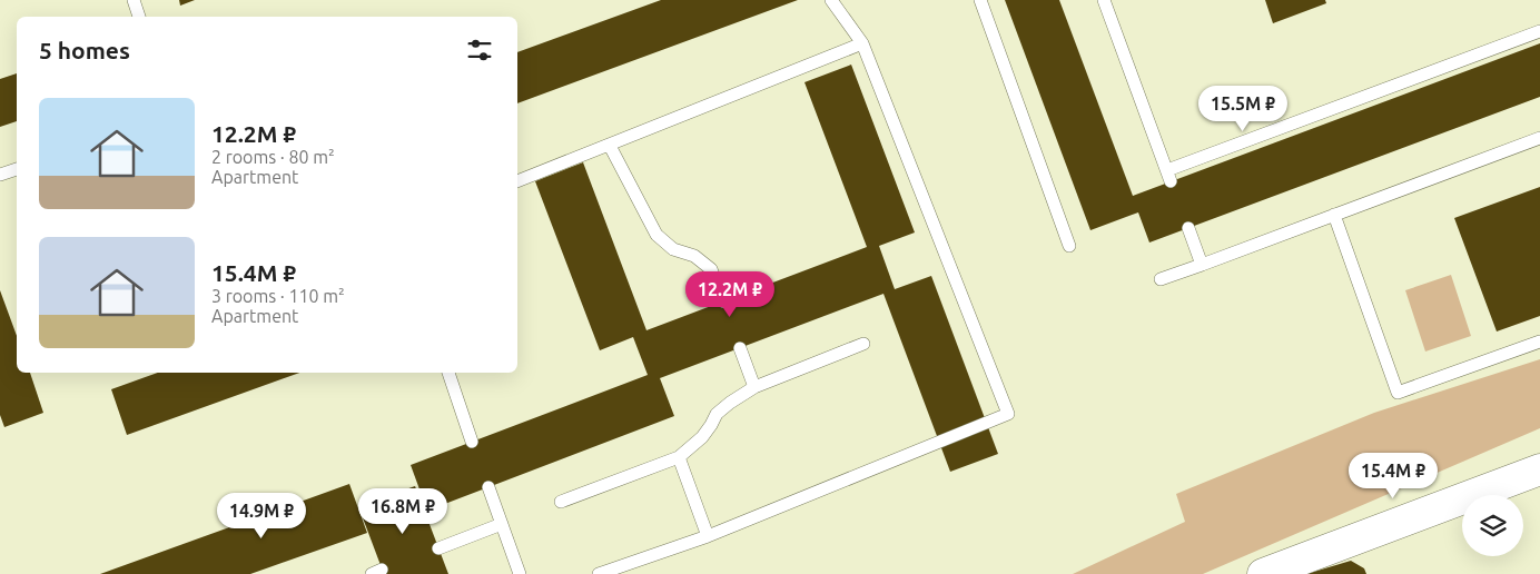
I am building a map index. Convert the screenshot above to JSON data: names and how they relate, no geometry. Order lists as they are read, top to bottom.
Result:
{
  "page": {
    "heading": "5 homes",
    "list": [
      {
        "name": "12.2M ₽",
        "note": "2 rooms · 80 m² · Apartment"
      },
      {
        "name": "15.4M ₽",
        "note": "3 rooms · 110 m² · Apartment"
      }
    ],
    "price": [
      "15.5M ₽",
      "12.2M ₽",
      "15.4M ₽",
      "16.8M ₽",
      "14.9M ₽"
    ]
  }
}
